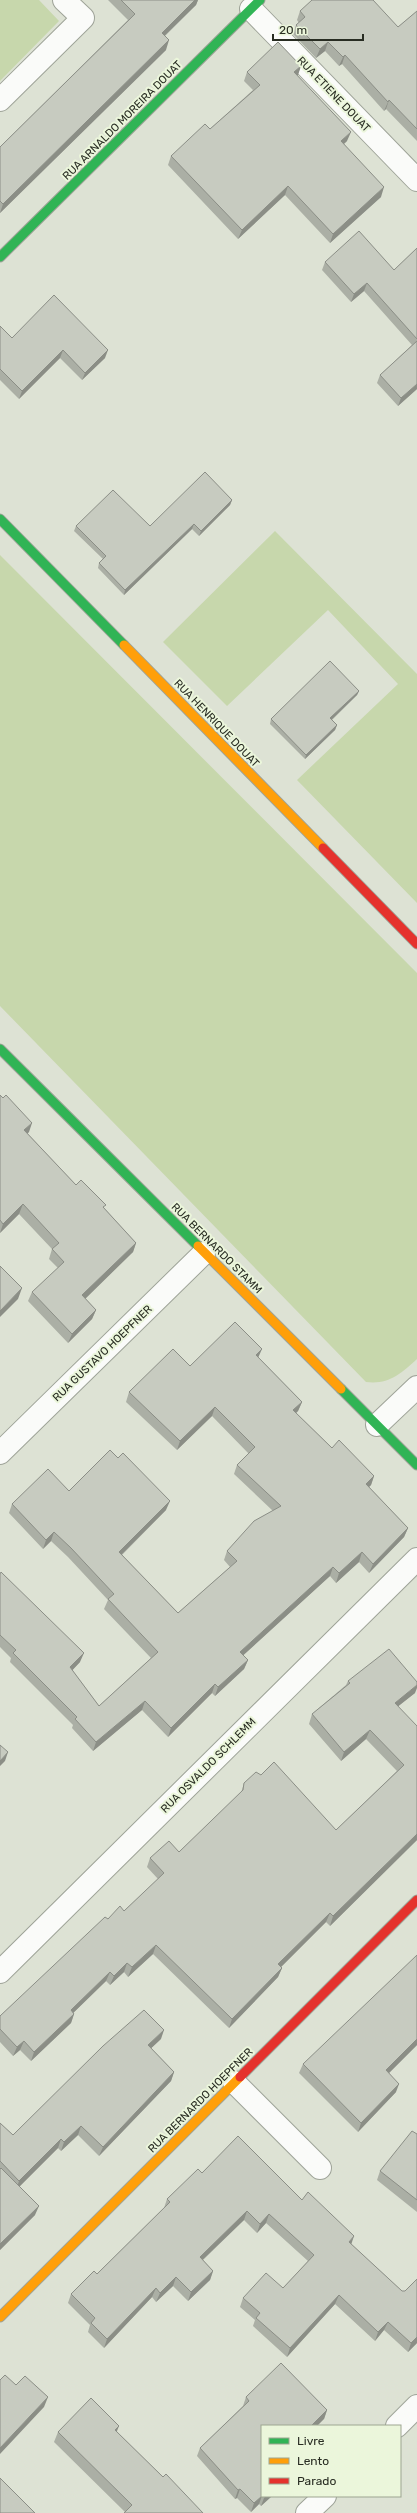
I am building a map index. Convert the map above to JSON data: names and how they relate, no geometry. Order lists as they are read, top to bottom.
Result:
{
  "streets": {
    "street": [
      "RUA ETIENE DOUAT",
      "RUA ARNALDO MOREIRA DOUAT",
      "RUA HENRIQUE DOUAT",
      "RUA BERNARDO STAMM",
      "RUA GUSTAVO HOEPFNER",
      "RUA OSVALDO SCHLEMM",
      "RUA BERNARDO HOEPFNER"
    ]
  },
  "crossings": [
    ["RUA ETIENE DOUAT", "RUA ARNALDO MOREIRA DOUAT"],
    ["RUA BERNARDO STAMM", "RUA GUSTAVO HOEPFNER"]
  ],
  "legend": ["Livre", "Lento", "Parado"],
  "scale_bar": "20 m"
}
